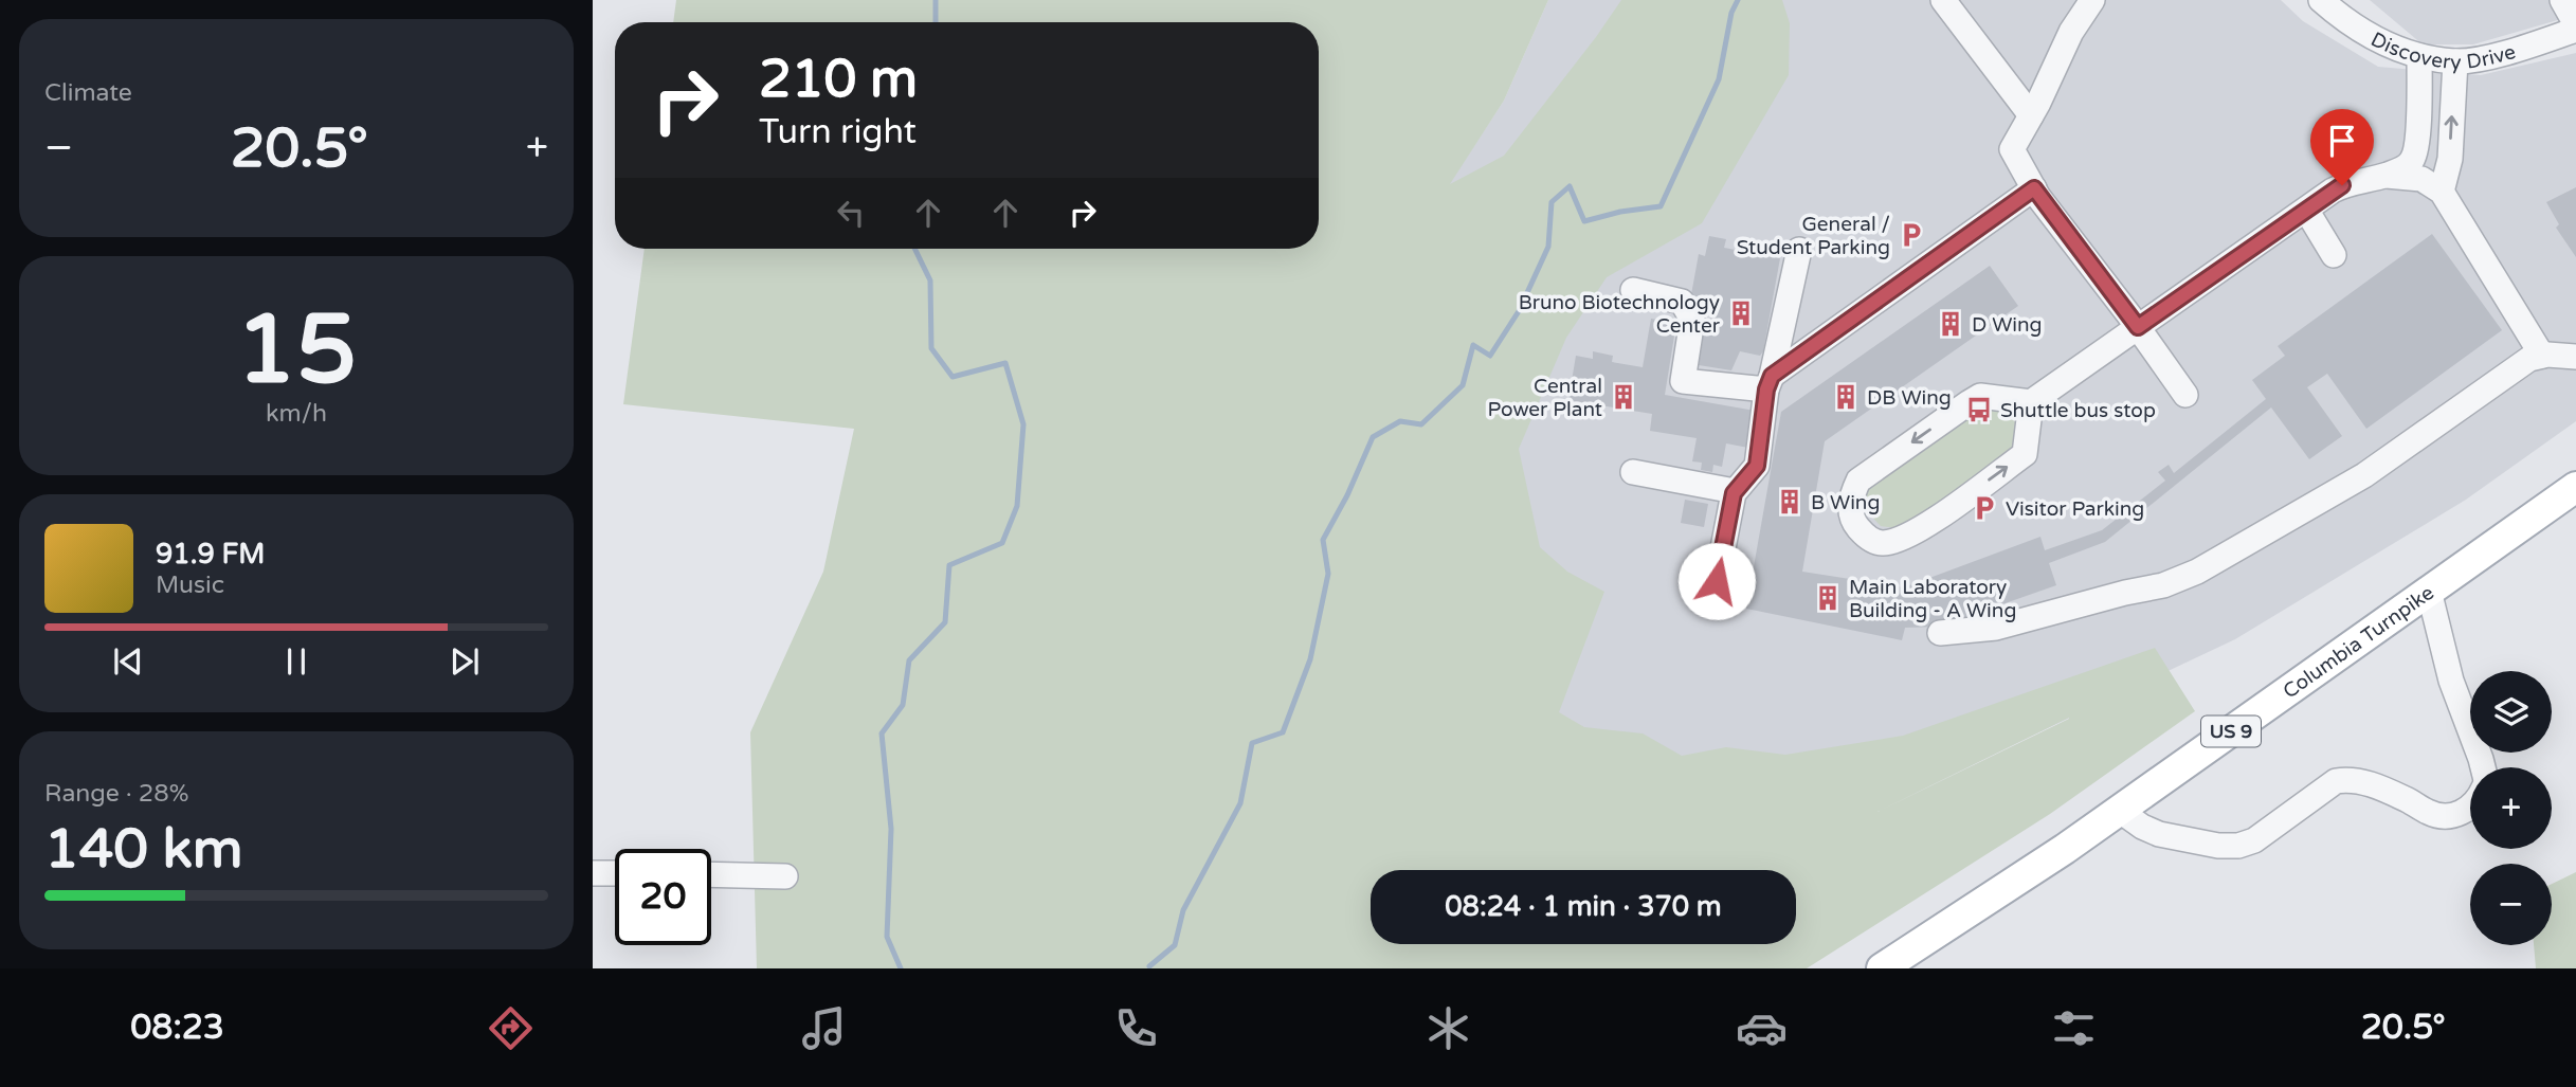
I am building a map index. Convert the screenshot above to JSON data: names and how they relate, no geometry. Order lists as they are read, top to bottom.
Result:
{
  "streets": {
    "main road": ["Columbia Turnpike", "US 9"],
    "street": ["Discovery Drive"]
  },
  "places": {
    "parking": ["General / Student Parking", "Visitor Parking"],
    "building": [
      "Bruno Biotechnology Center",
      "D Wing",
      "Central Power Plant",
      "DB Wing",
      "B Wing",
      "Main Laboratory Building - A Wing"
    ],
    "bus stop": ["Shuttle bus stop"]
  },
  "page": {
    "tile": [
      "Climate",
      ["15", "km/h"],
      ["Range · 28%", "140 km"]
    ],
    "turn": ["210 m", "Turn right"],
    "heat": ["−", "20.5°", "+"],
    "song": ["91.9 FM", "Music"],
    "map_buttons": ["+", "−"],
    "limit": "20",
    "trip": "08:24 · 1 min · 370 m",
    "tabs": ["08:23", "20.5°"]
  }
}
